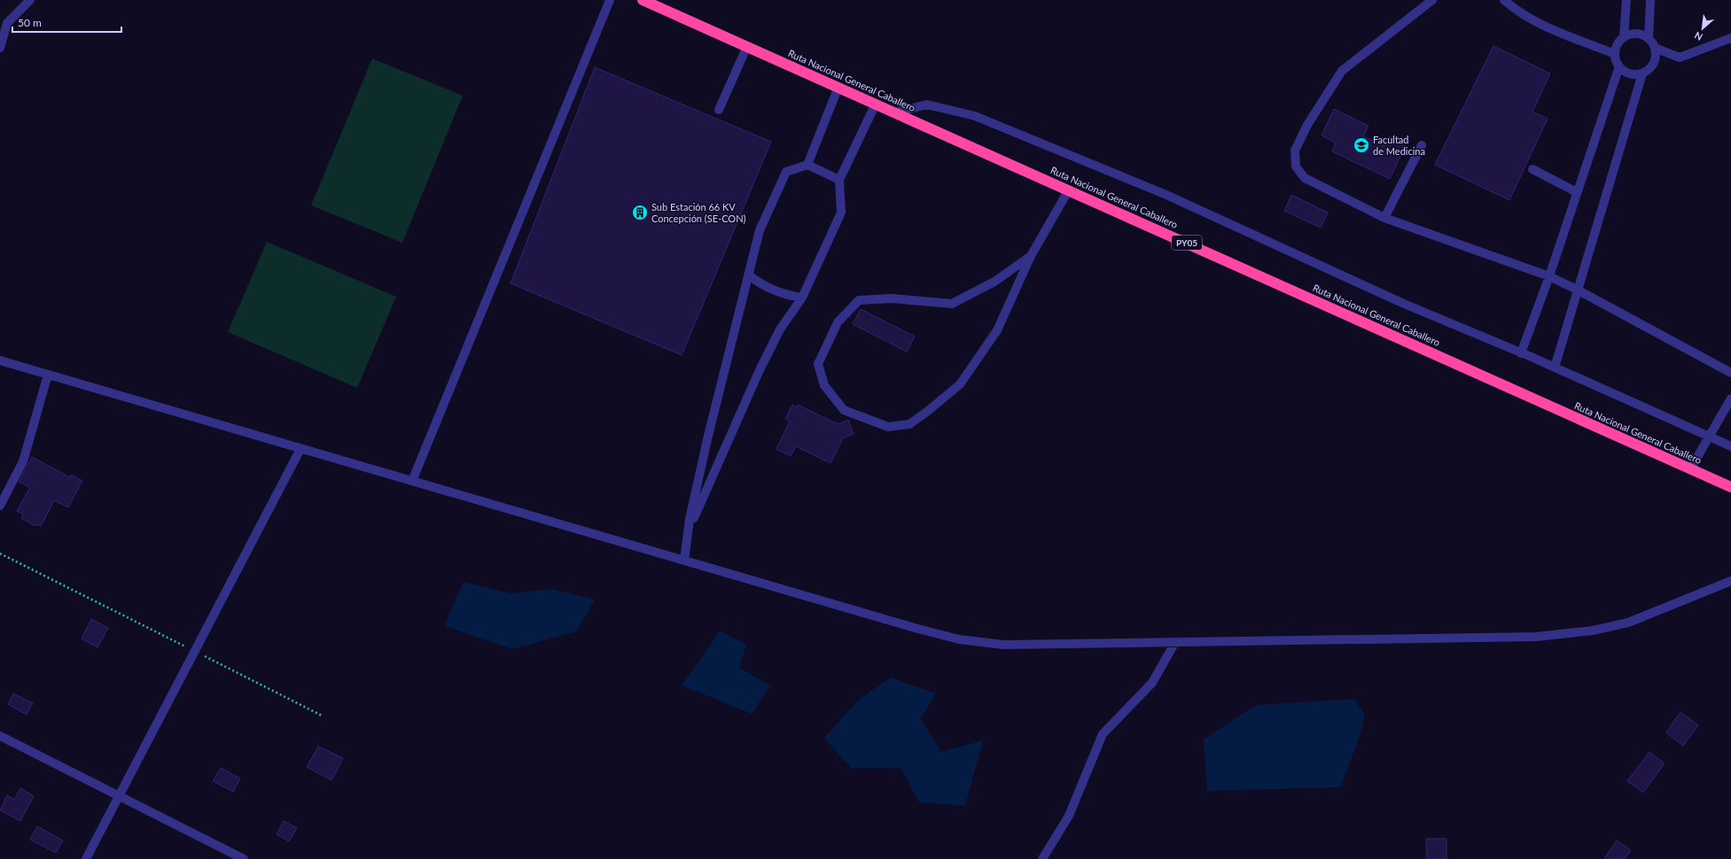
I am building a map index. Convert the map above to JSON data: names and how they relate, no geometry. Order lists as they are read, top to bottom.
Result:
{
  "streets": {
    "highway": ["Ruta Nacional General Caballero", "PY05"]
  },
  "places": {
    "school or university": ["Facultad de Medicina"],
    "building": ["Sub Estación 66 KV Concepción (SE-CON)"]
  },
  "scale_bar": "50 m",
  "north": "bottom left"
}
